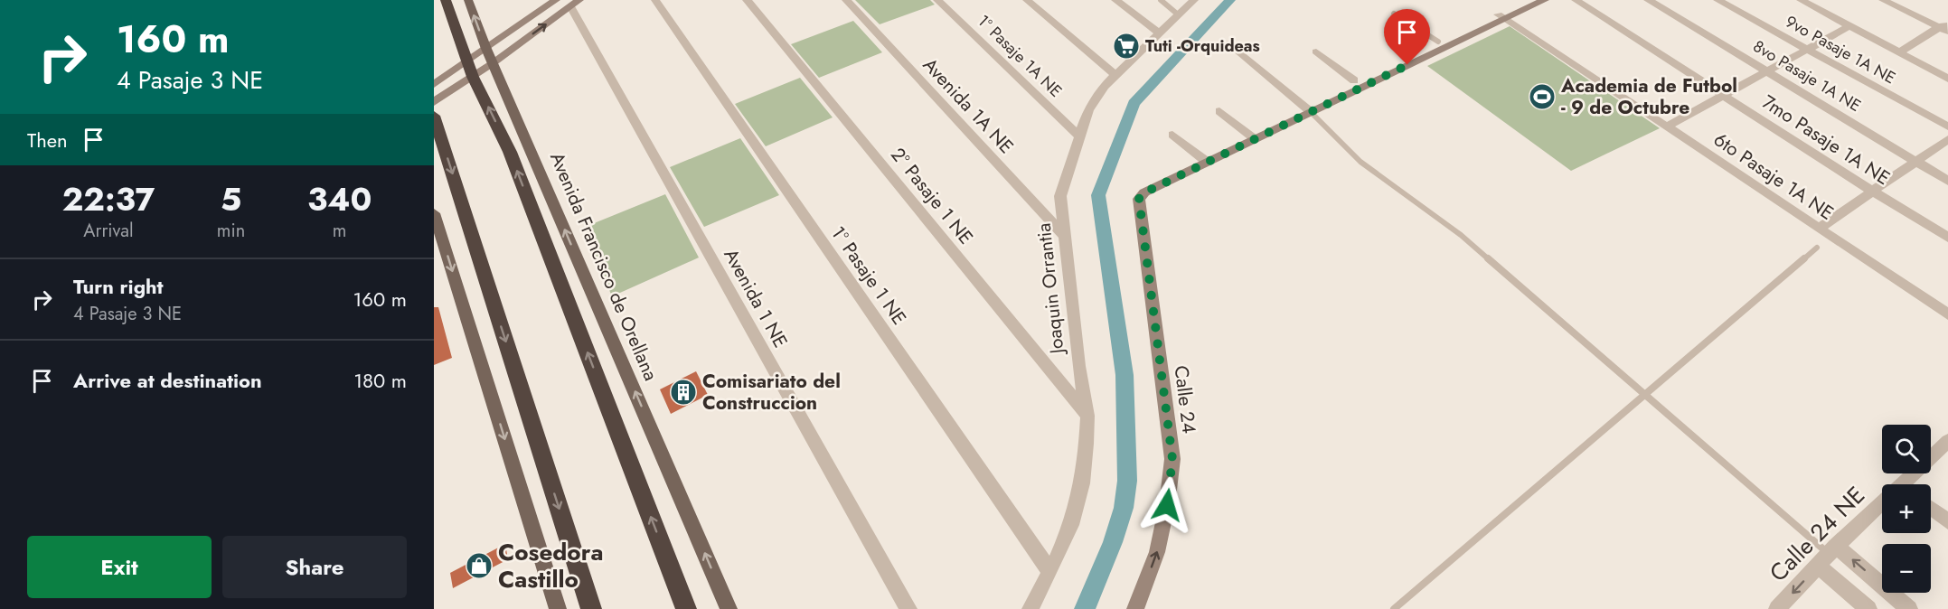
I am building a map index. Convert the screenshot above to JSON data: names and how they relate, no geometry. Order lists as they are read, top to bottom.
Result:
{
  "streets": {
    "main road": ["Avenida Francisco de Orellana"],
    "street": [
      "9vo Pasaje 1A NE",
      "1° Pasaje 1A NE",
      "8vo Pasaje 1A NE",
      "Avenida 1A NE",
      "7mo Pasaje 1A NE",
      "6to Pasaje 1A NE",
      "2° Pasaje 1 NE",
      "1° Pasaje 1 NE",
      "Joaquin Orrantia",
      "Avenida 1 NE",
      "Calle 24",
      "Calle 24 NE"
    ]
  },
  "crossings": [
    ["1° Pasaje 1A NE", "Joaquin Orrantia"],
    ["Avenida 1A NE", "Joaquin Orrantia"],
    ["2° Pasaje 1 NE", "Joaquin Orrantia"],
    ["1° Pasaje 1 NE", "Joaquin Orrantia"]
  ],
  "one_way": ["Avenida Francisco de Orellana", "Calle 24", "Calle 24 NE"],
  "places": {
    "supermarket": ["Tuti -Orquideas"],
    "sports": ["Academia de Futbol - 9 de Octubre"],
    "building": ["Comisariato del Construccion"],
    "shop": ["Cosedora Castillo"]
  },
  "page": {
    "turn": ["160 m", "4 Pasaje 3 NE"],
    "then": "Then",
    "eta": [
      "22:37",
      "Arrival",
      "5",
      "min",
      "340",
      "m"
    ],
    "list": [
      {
        "name": "Turn right",
        "note": "4 Pasaje 3 NE",
        "value": "160 m"
      },
      {
        "name": "Arrive at destination",
        "value": "180 m"
      }
    ],
    "map_buttons": ["+", "−"],
    "buttons": ["Exit", "Share"]
  }
}
